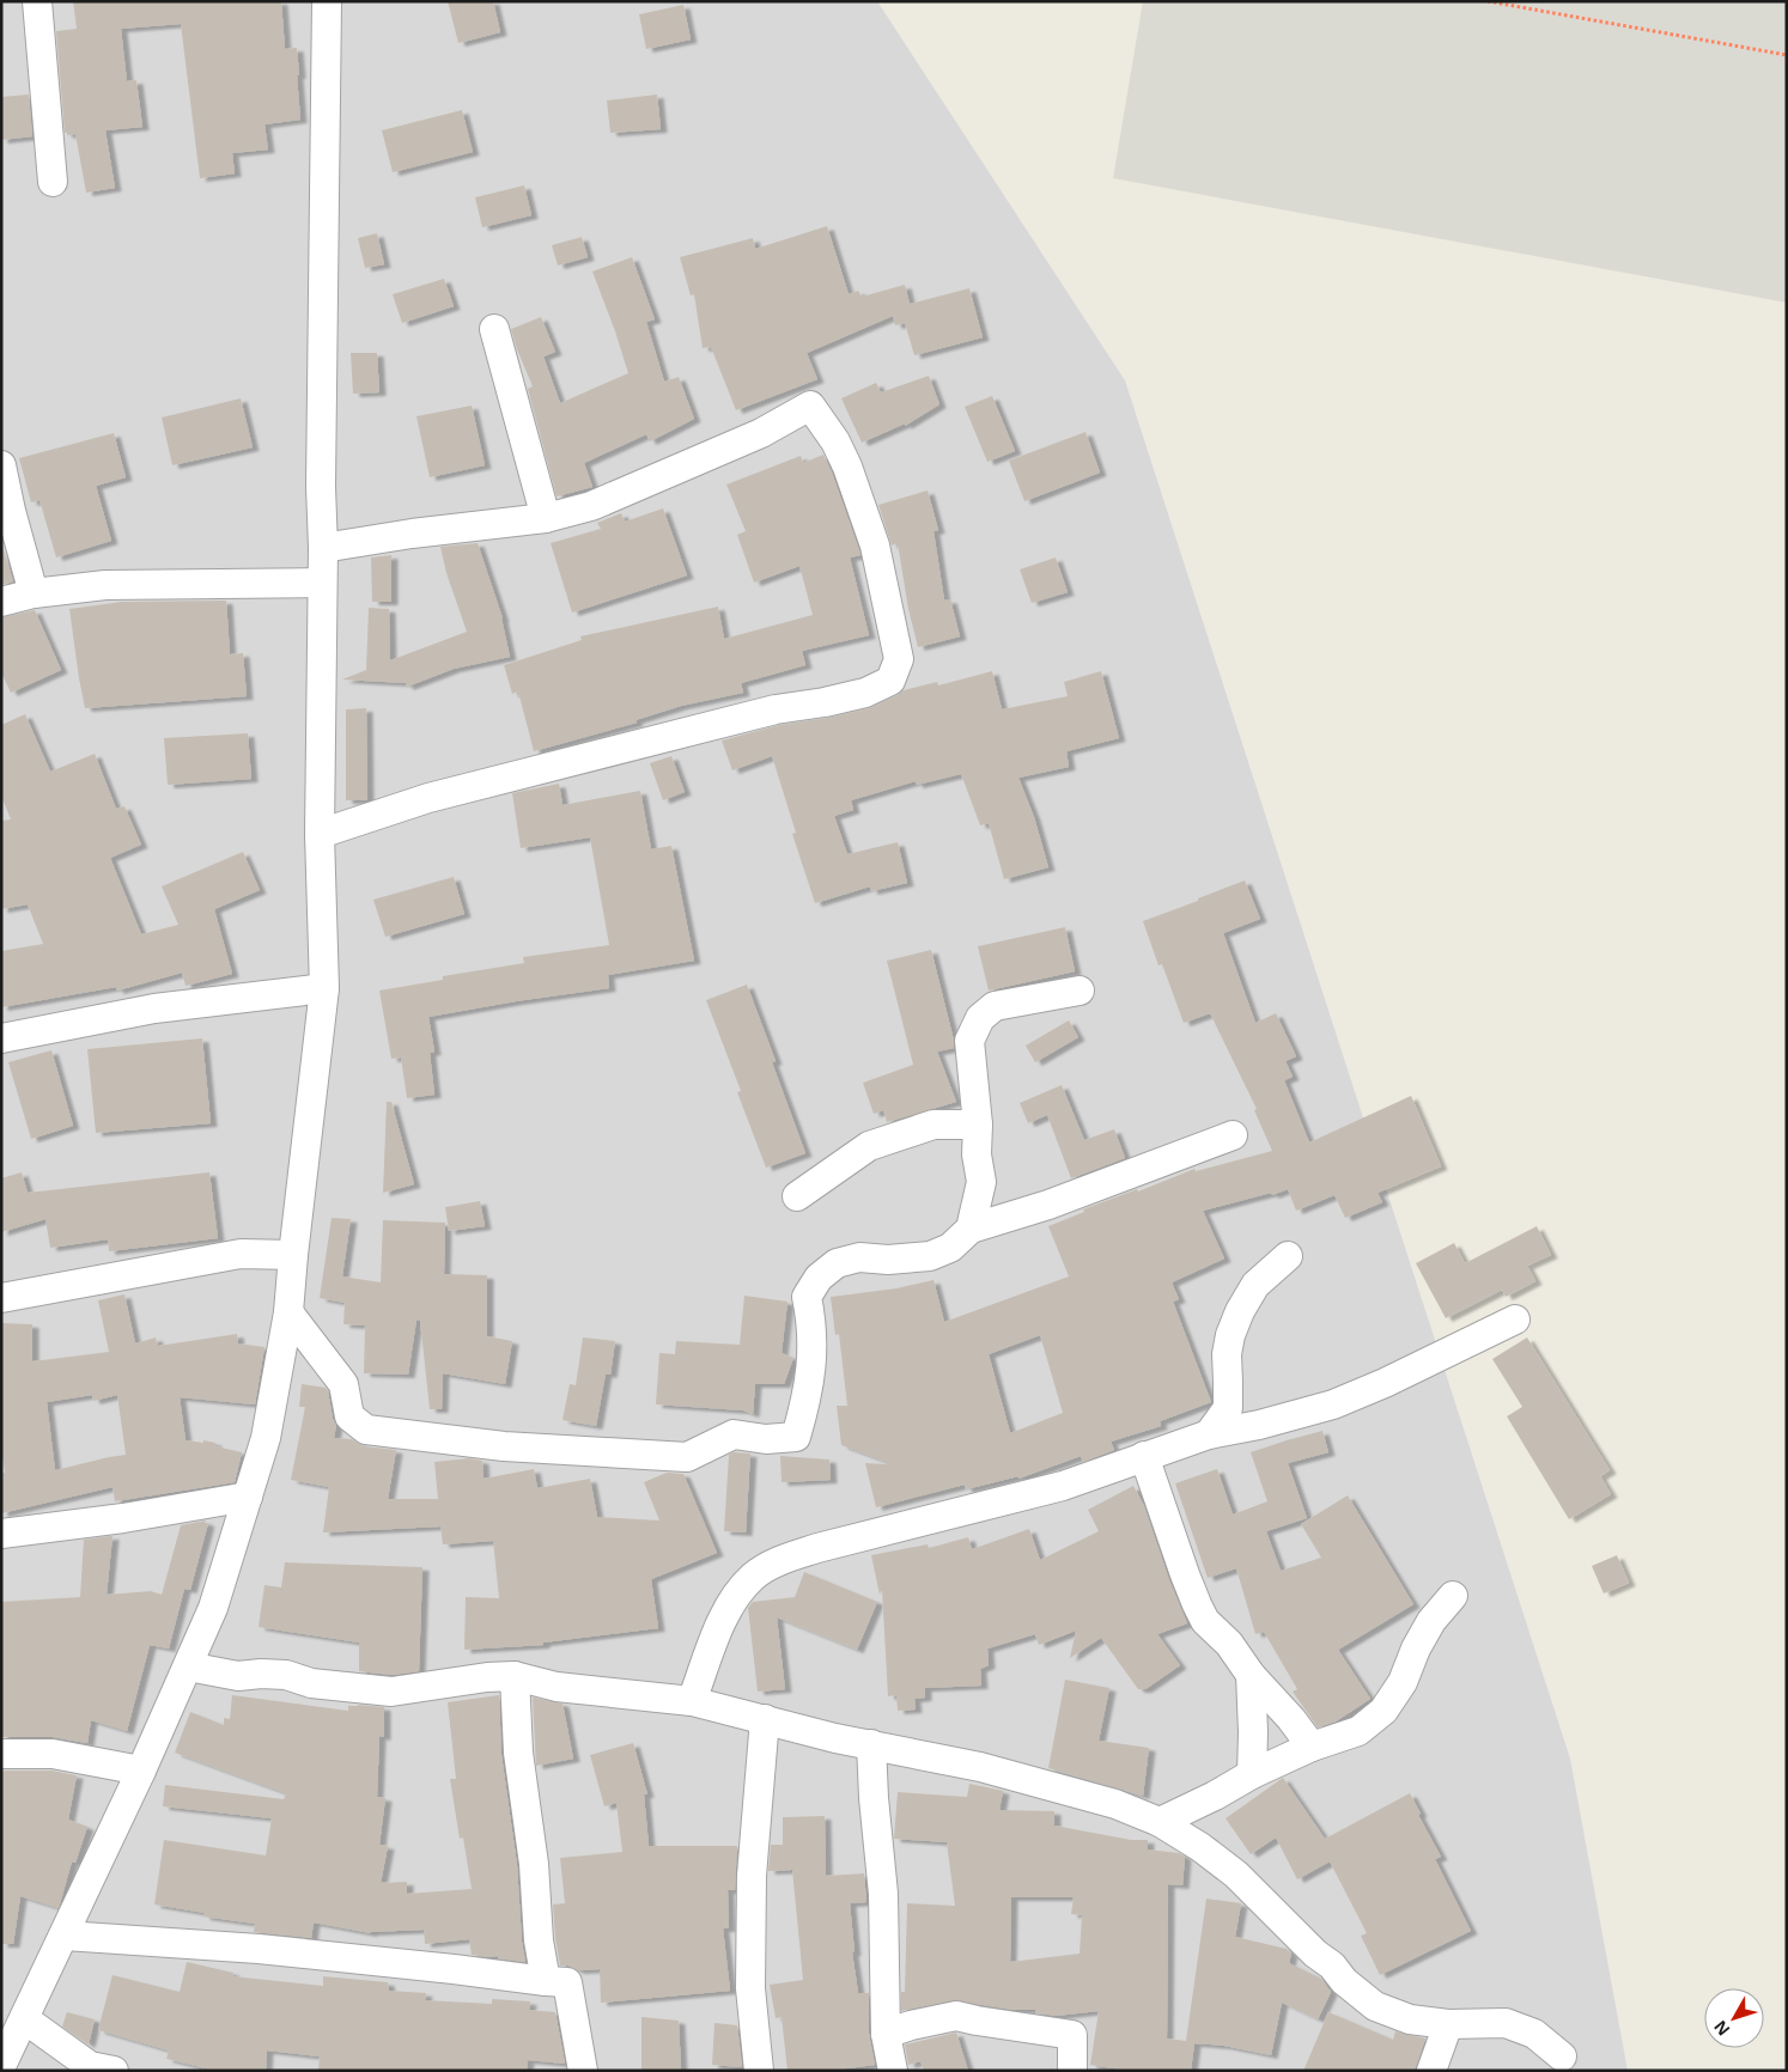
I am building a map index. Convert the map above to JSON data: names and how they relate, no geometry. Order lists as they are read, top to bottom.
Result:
{
  "north": "bottom left"
}
